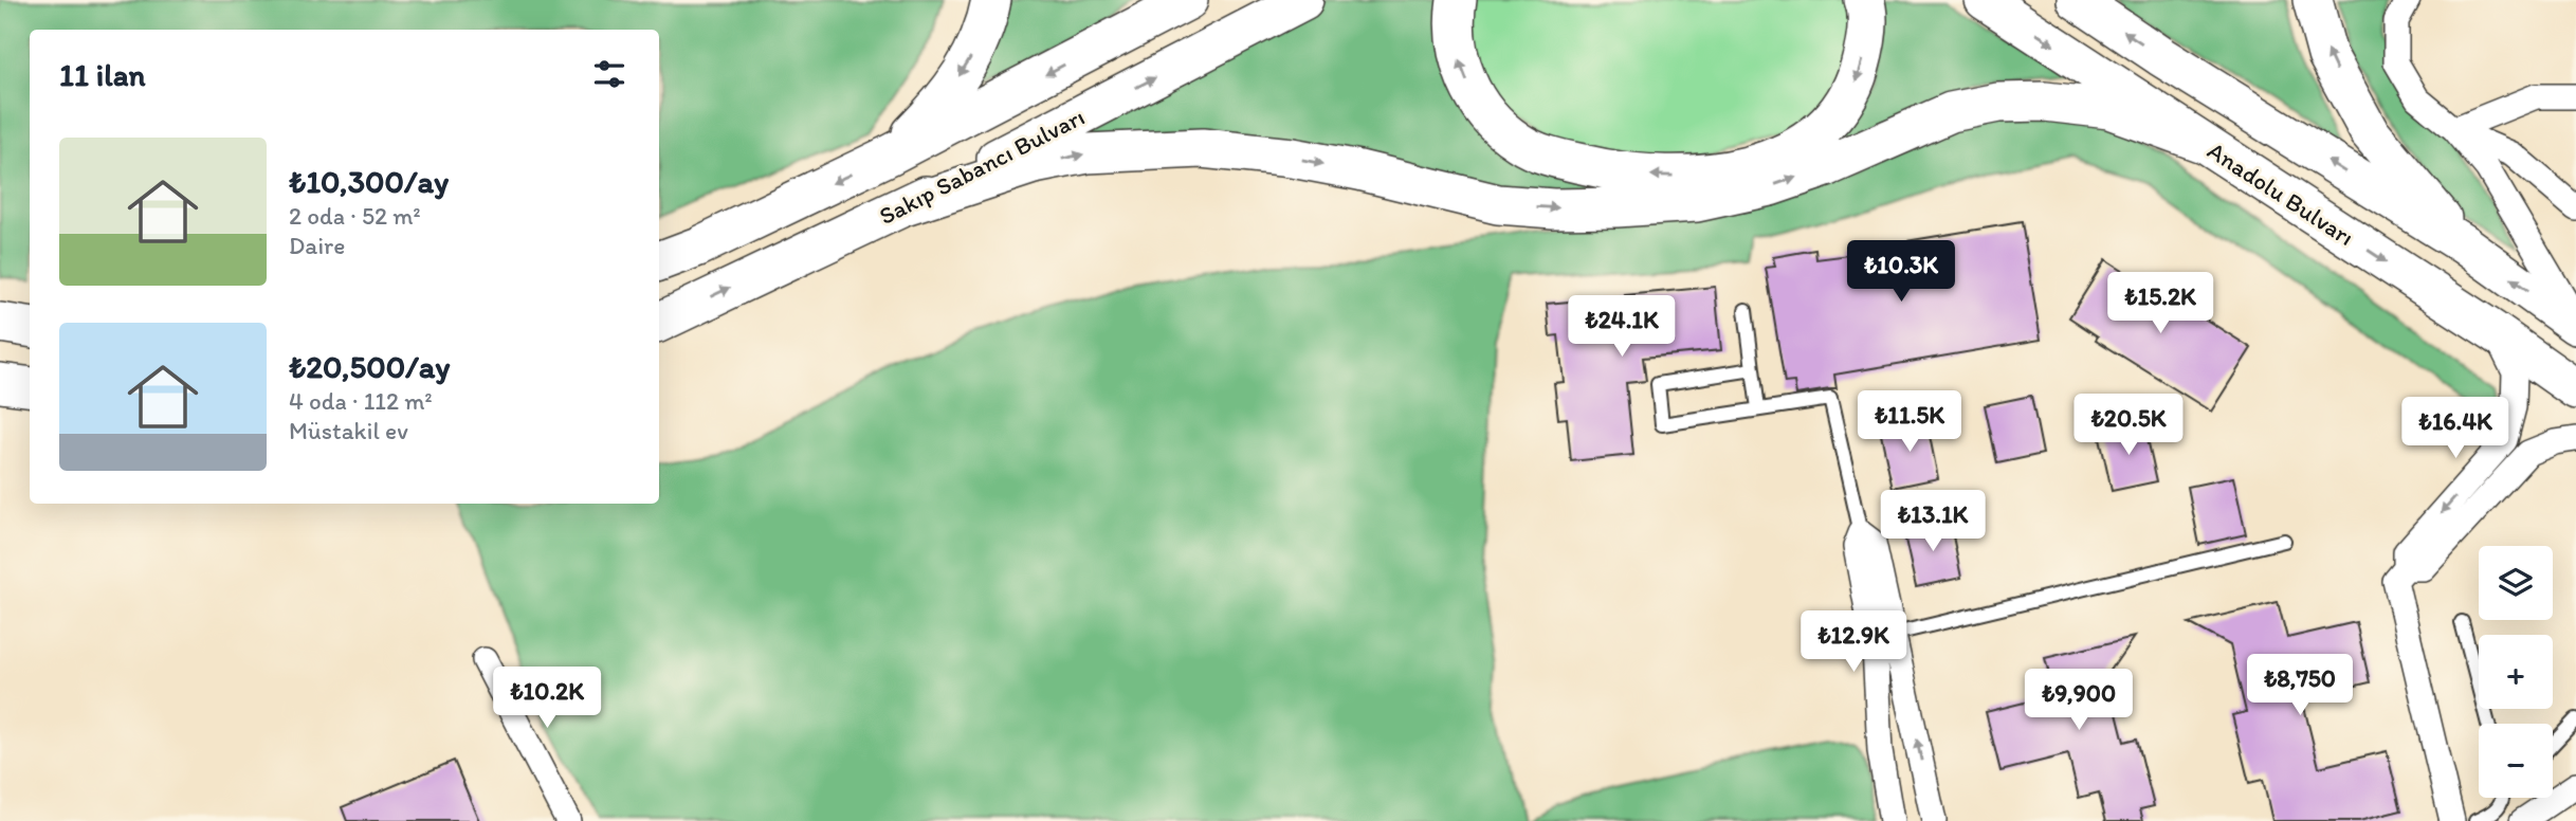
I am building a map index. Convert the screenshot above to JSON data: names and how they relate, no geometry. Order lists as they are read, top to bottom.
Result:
{
  "streets": {
    "main road": ["Sakıp Sabancı Bulvarı", "Anadolu Bulvarı"]
  },
  "page": {
    "heading": "11 ilan",
    "list": [
      {
        "name": "₺10,300/ay",
        "note": "2 oda · 52 m² · Daire"
      },
      {
        "name": "₺20,500/ay",
        "note": "4 oda · 112 m² · Müstakil ev"
      }
    ],
    "price": [
      "₺10.3K",
      "₺15.2K",
      "₺24.1K",
      "₺11.5K",
      "₺20.5K",
      "₺16.4K",
      "₺13.1K",
      "₺12.9K",
      "₺8,750",
      "₺10.2K",
      "₺9,900"
    ],
    "map_buttons": ["+", "−"]
  }
}
